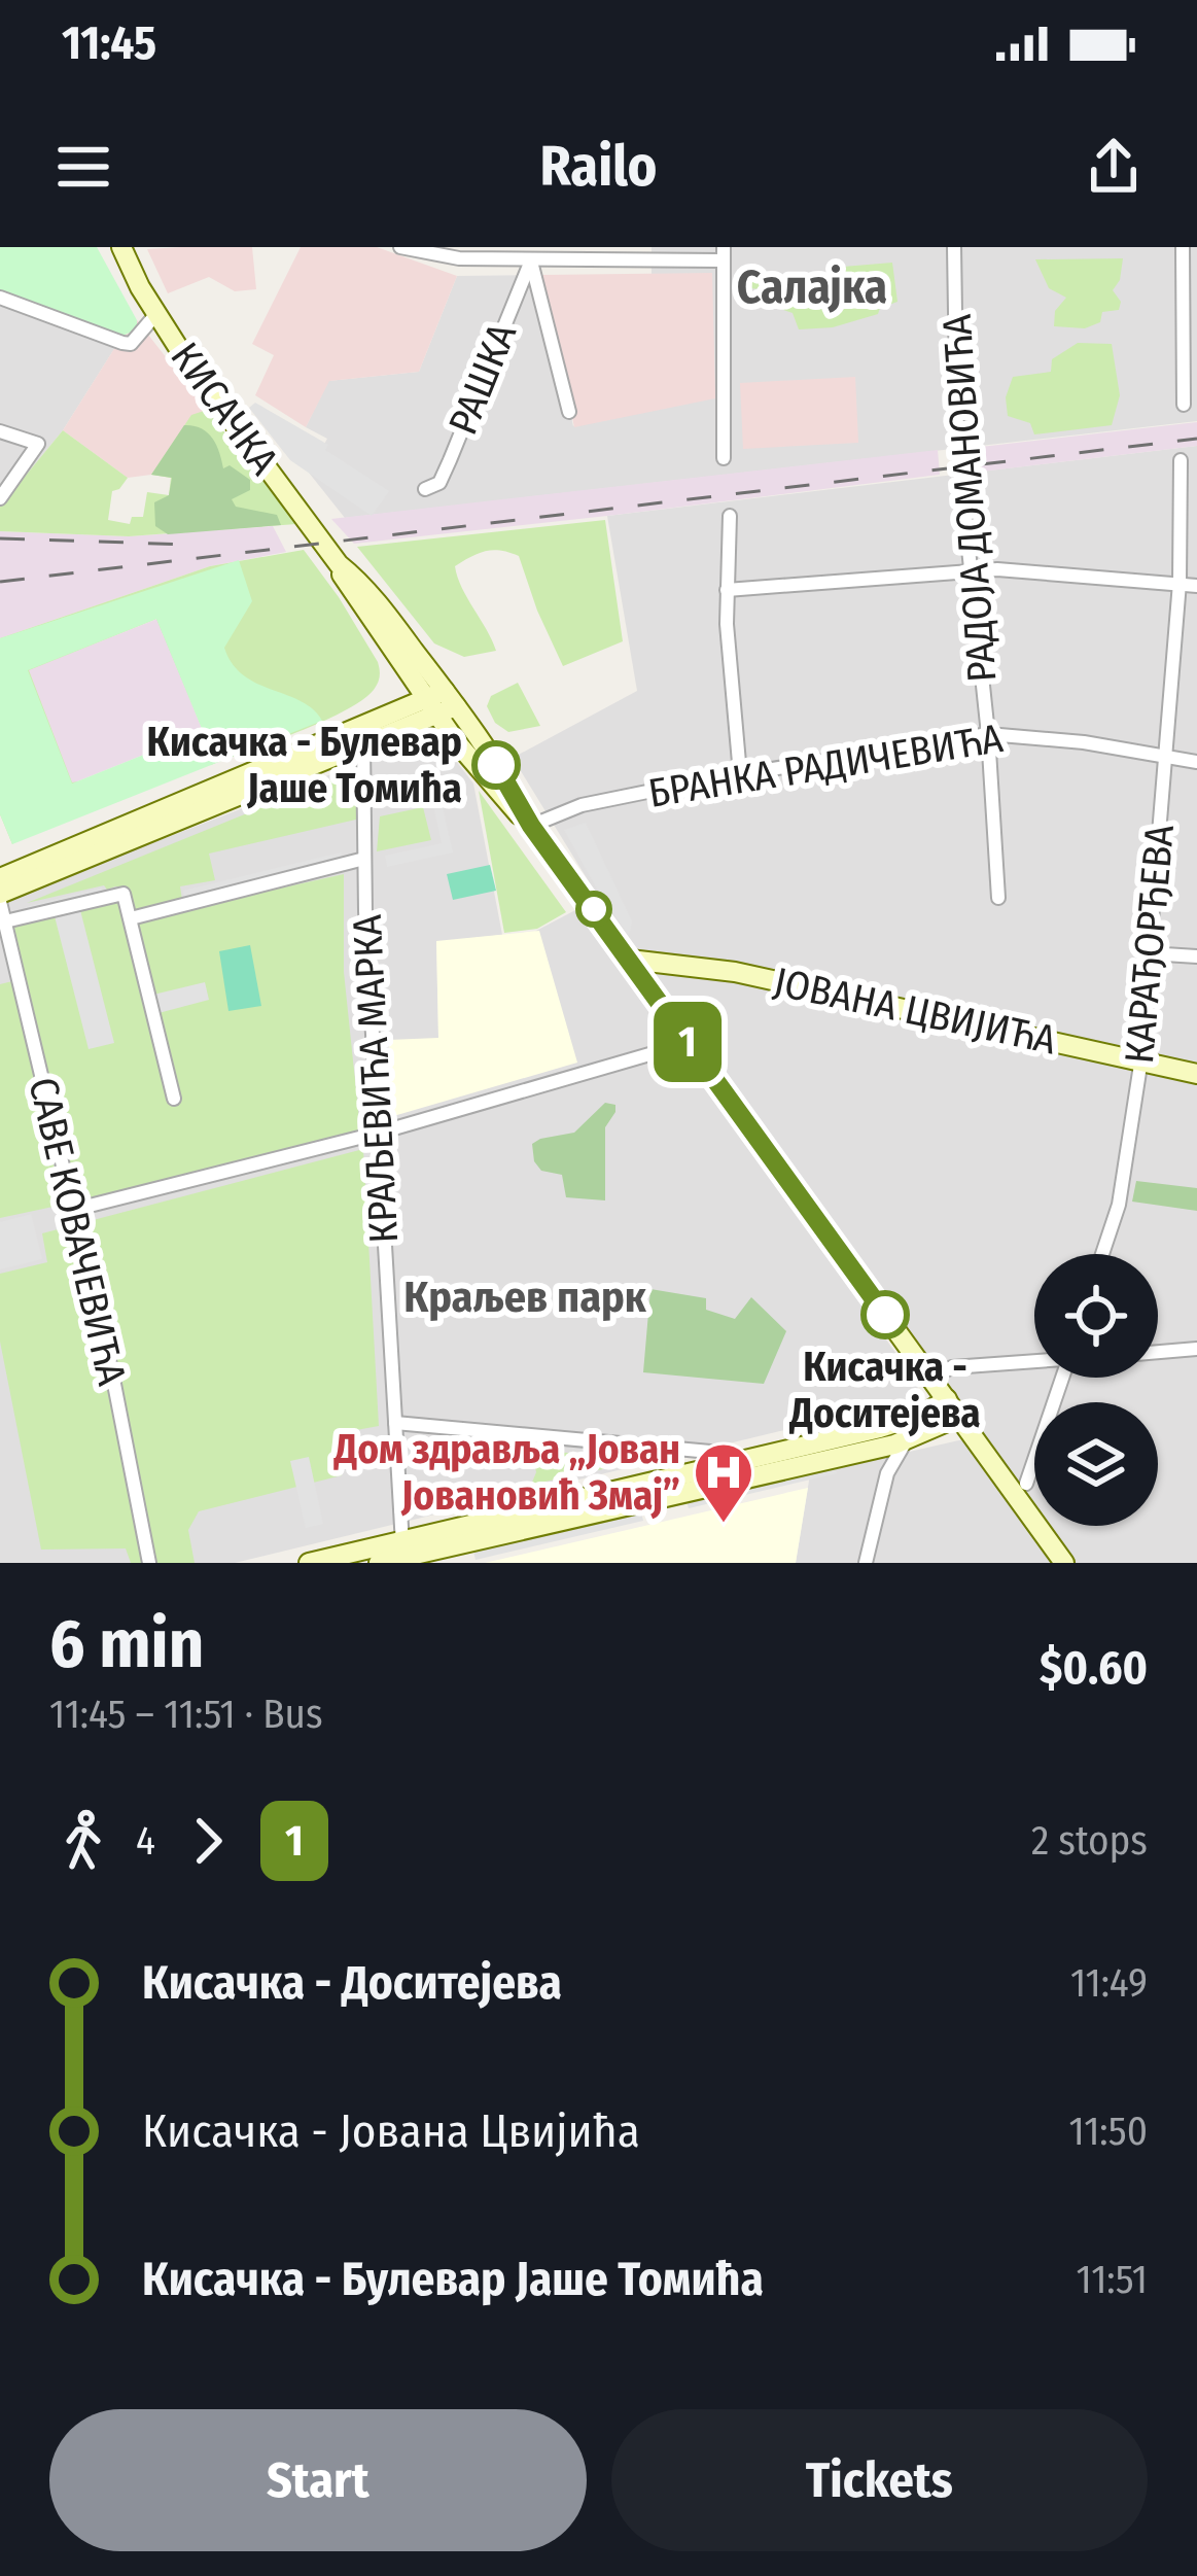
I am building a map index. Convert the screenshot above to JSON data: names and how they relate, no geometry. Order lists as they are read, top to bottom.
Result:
{
  "streets": {
    "street": [
      "РАШКА",
      "КИСАЧКА",
      "РАДОЈА ДОМАНОВИЋА",
      "БРАНКА РАДИЧЕВИЋА",
      "КАРАЂОРЂЕВА",
      "ЈОВАНА ЦВИЈИЋА",
      "КРАЉЕВИЋА МАРКА",
      "САВЕ КОВАЧЕВИЋА"
    ]
  },
  "crossings": [
    ["КИСАЧКА", "БРАНКА РАДИЧЕВИЋА"],
    ["КИСАЧКА", "ЈОВАНА ЦВИЈИЋА"],
    ["РАДОЈА ДОМАНОВИЋА", "БРАНКА РАДИЧЕВИЋА"],
    ["БРАНКА РАДИЧЕВИЋА", "КАРАЂОРЂЕВА"],
    ["КАРАЂОРЂЕВА", "ЈОВАНА ЦВИЈИЋА"]
  ],
  "districts": ["Салајка", "Краљев парк"],
  "places": {
    "other": ["Кисачка - Булевар Јаше Томића", "Кисачка - Доситејева"],
    "hospital": ["Дом здравља „Јован Јовановић Змај”"]
  },
  "lines": ["bus line 1"],
  "page": {
    "status": "11:45",
    "header": "Railo",
    "on_map": "1",
    "heading": ["6 min", "11:45 – 11:51 · Bus", "$0.60"],
    "legs": ["4", "1", "2 stops"],
    "list": [
      {
        "name": "Кисачка - Доситејева",
        "value": "11:49"
      },
      {
        "name": "Кисачка - Јована Цвијића",
        "value": "11:50"
      },
      {
        "name": "Кисачка - Булевар Јаше Томића",
        "value": "11:51"
      }
    ],
    "buttons": ["Start", "Tickets"]
  }
}
